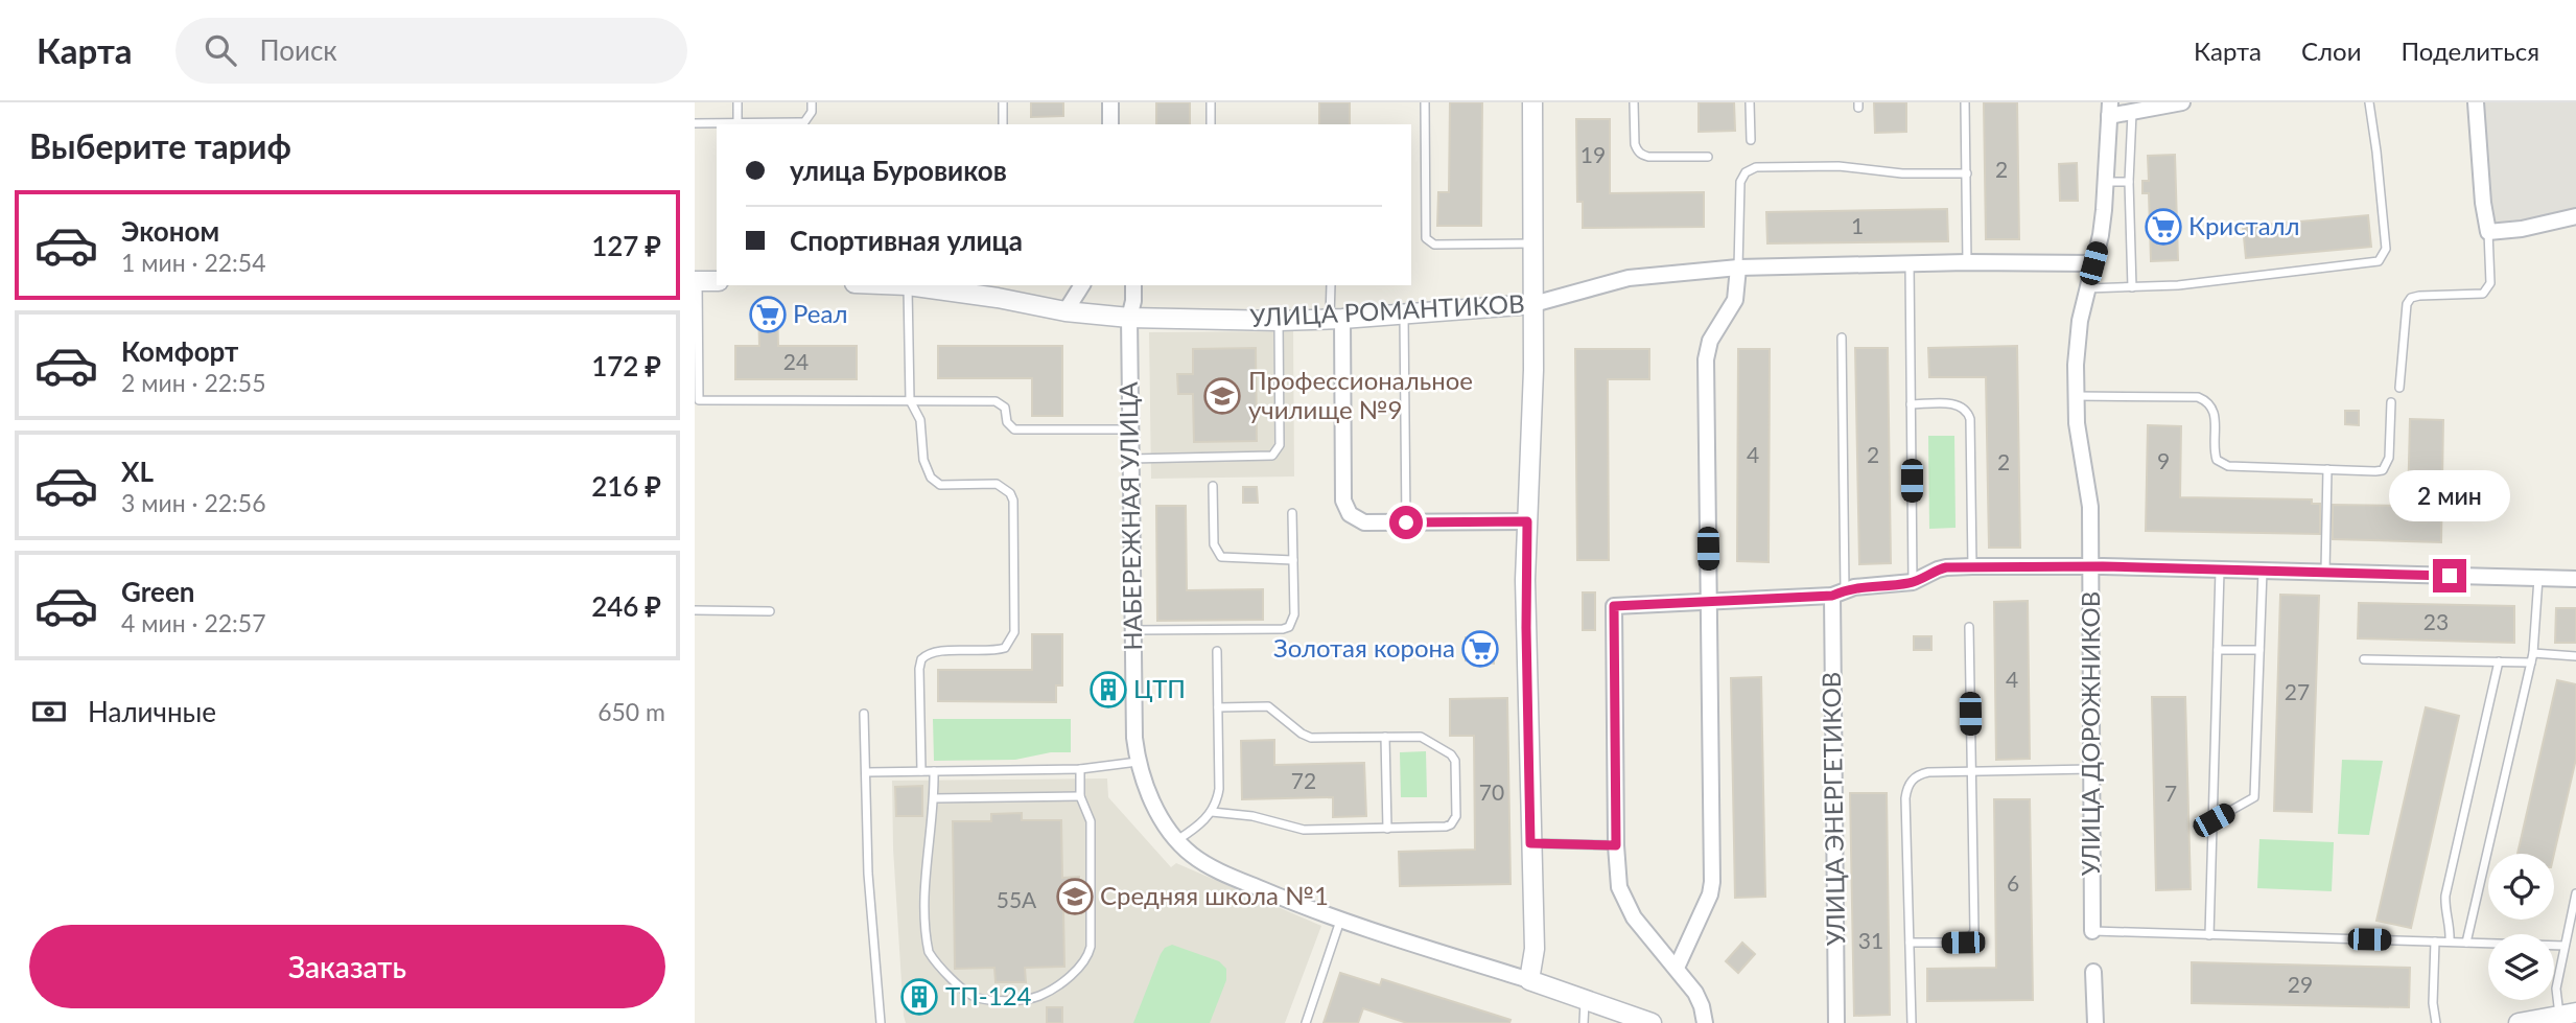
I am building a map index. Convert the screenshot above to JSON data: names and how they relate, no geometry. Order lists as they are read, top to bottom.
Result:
{
  "streets": {
    "street": [
      "УЛИЦА РОМАНТИКОВ",
      "НАБЕРЕЖНАЯ УЛИЦА",
      "УЛИЦА ДОРОЖНИКОВ",
      "УЛИЦА ЭНЕРГЕТИКОВ"
    ]
  },
  "crossings": [
    ["УЛИЦА РОМАНТИКОВ", "НАБЕРЕЖНАЯ УЛИЦА"],
    ["УЛИЦА РОМАНТИКОВ", "УЛИЦА ДОРОЖНИКОВ"]
  ],
  "places": {
    "supermarket": ["Кристалл", "Реал", "Золотая корона"],
    "school or university": ["Профессиональное училище №9", "Средняя школа №1"],
    "building": ["ЦТП", "ТП-124"]
  },
  "house_numbers": [
    "19",
    "2",
    "1",
    "24",
    "4",
    "2",
    "9",
    "2",
    "23",
    "4",
    "27",
    "72",
    "70",
    "7",
    "6",
    "55А",
    "31",
    "29"
  ],
  "page": {
    "header": "Карта",
    "search": "Поиск",
    "nav": ["Карта", "Слои", "Поделиться"],
    "heading": "Выберите тариф",
    "banner": ["улица Буровиков", "Спортивная улица"],
    "list": [
      {
        "name": "Эконом",
        "note": "1 мин · 22:54",
        "value": "127 ₽"
      },
      {
        "name": "Комфорт",
        "note": "2 мин · 22:55",
        "value": "172 ₽"
      },
      {
        "name": "XL",
        "note": "3 мин · 22:56",
        "value": "216 ₽"
      },
      {
        "name": "Green",
        "note": "4 мин · 22:57",
        "value": "246 ₽"
      }
    ],
    "bubble": "2 мин",
    "pay": ["Наличные", "650 m"],
    "buttons": "Заказать"
  }
}
